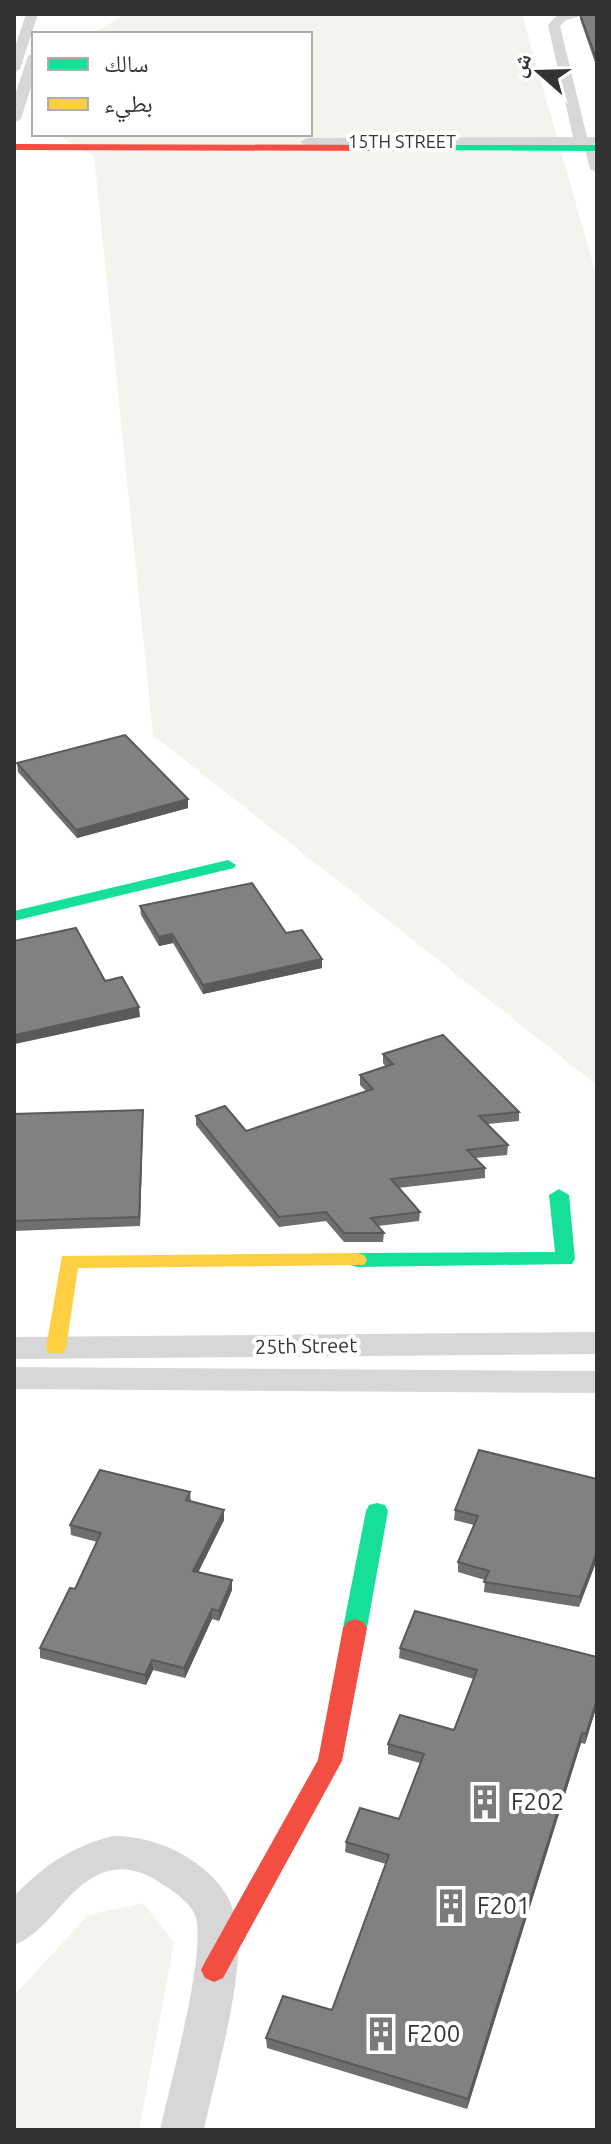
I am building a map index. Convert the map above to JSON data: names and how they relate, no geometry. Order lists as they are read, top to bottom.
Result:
{
  "streets": {
    "street": ["25th Street"]
  },
  "places": {
    "building": ["F202", "F201", "F200"]
  },
  "legend": ["سالك", "بطيء"],
  "north": "left"
}
